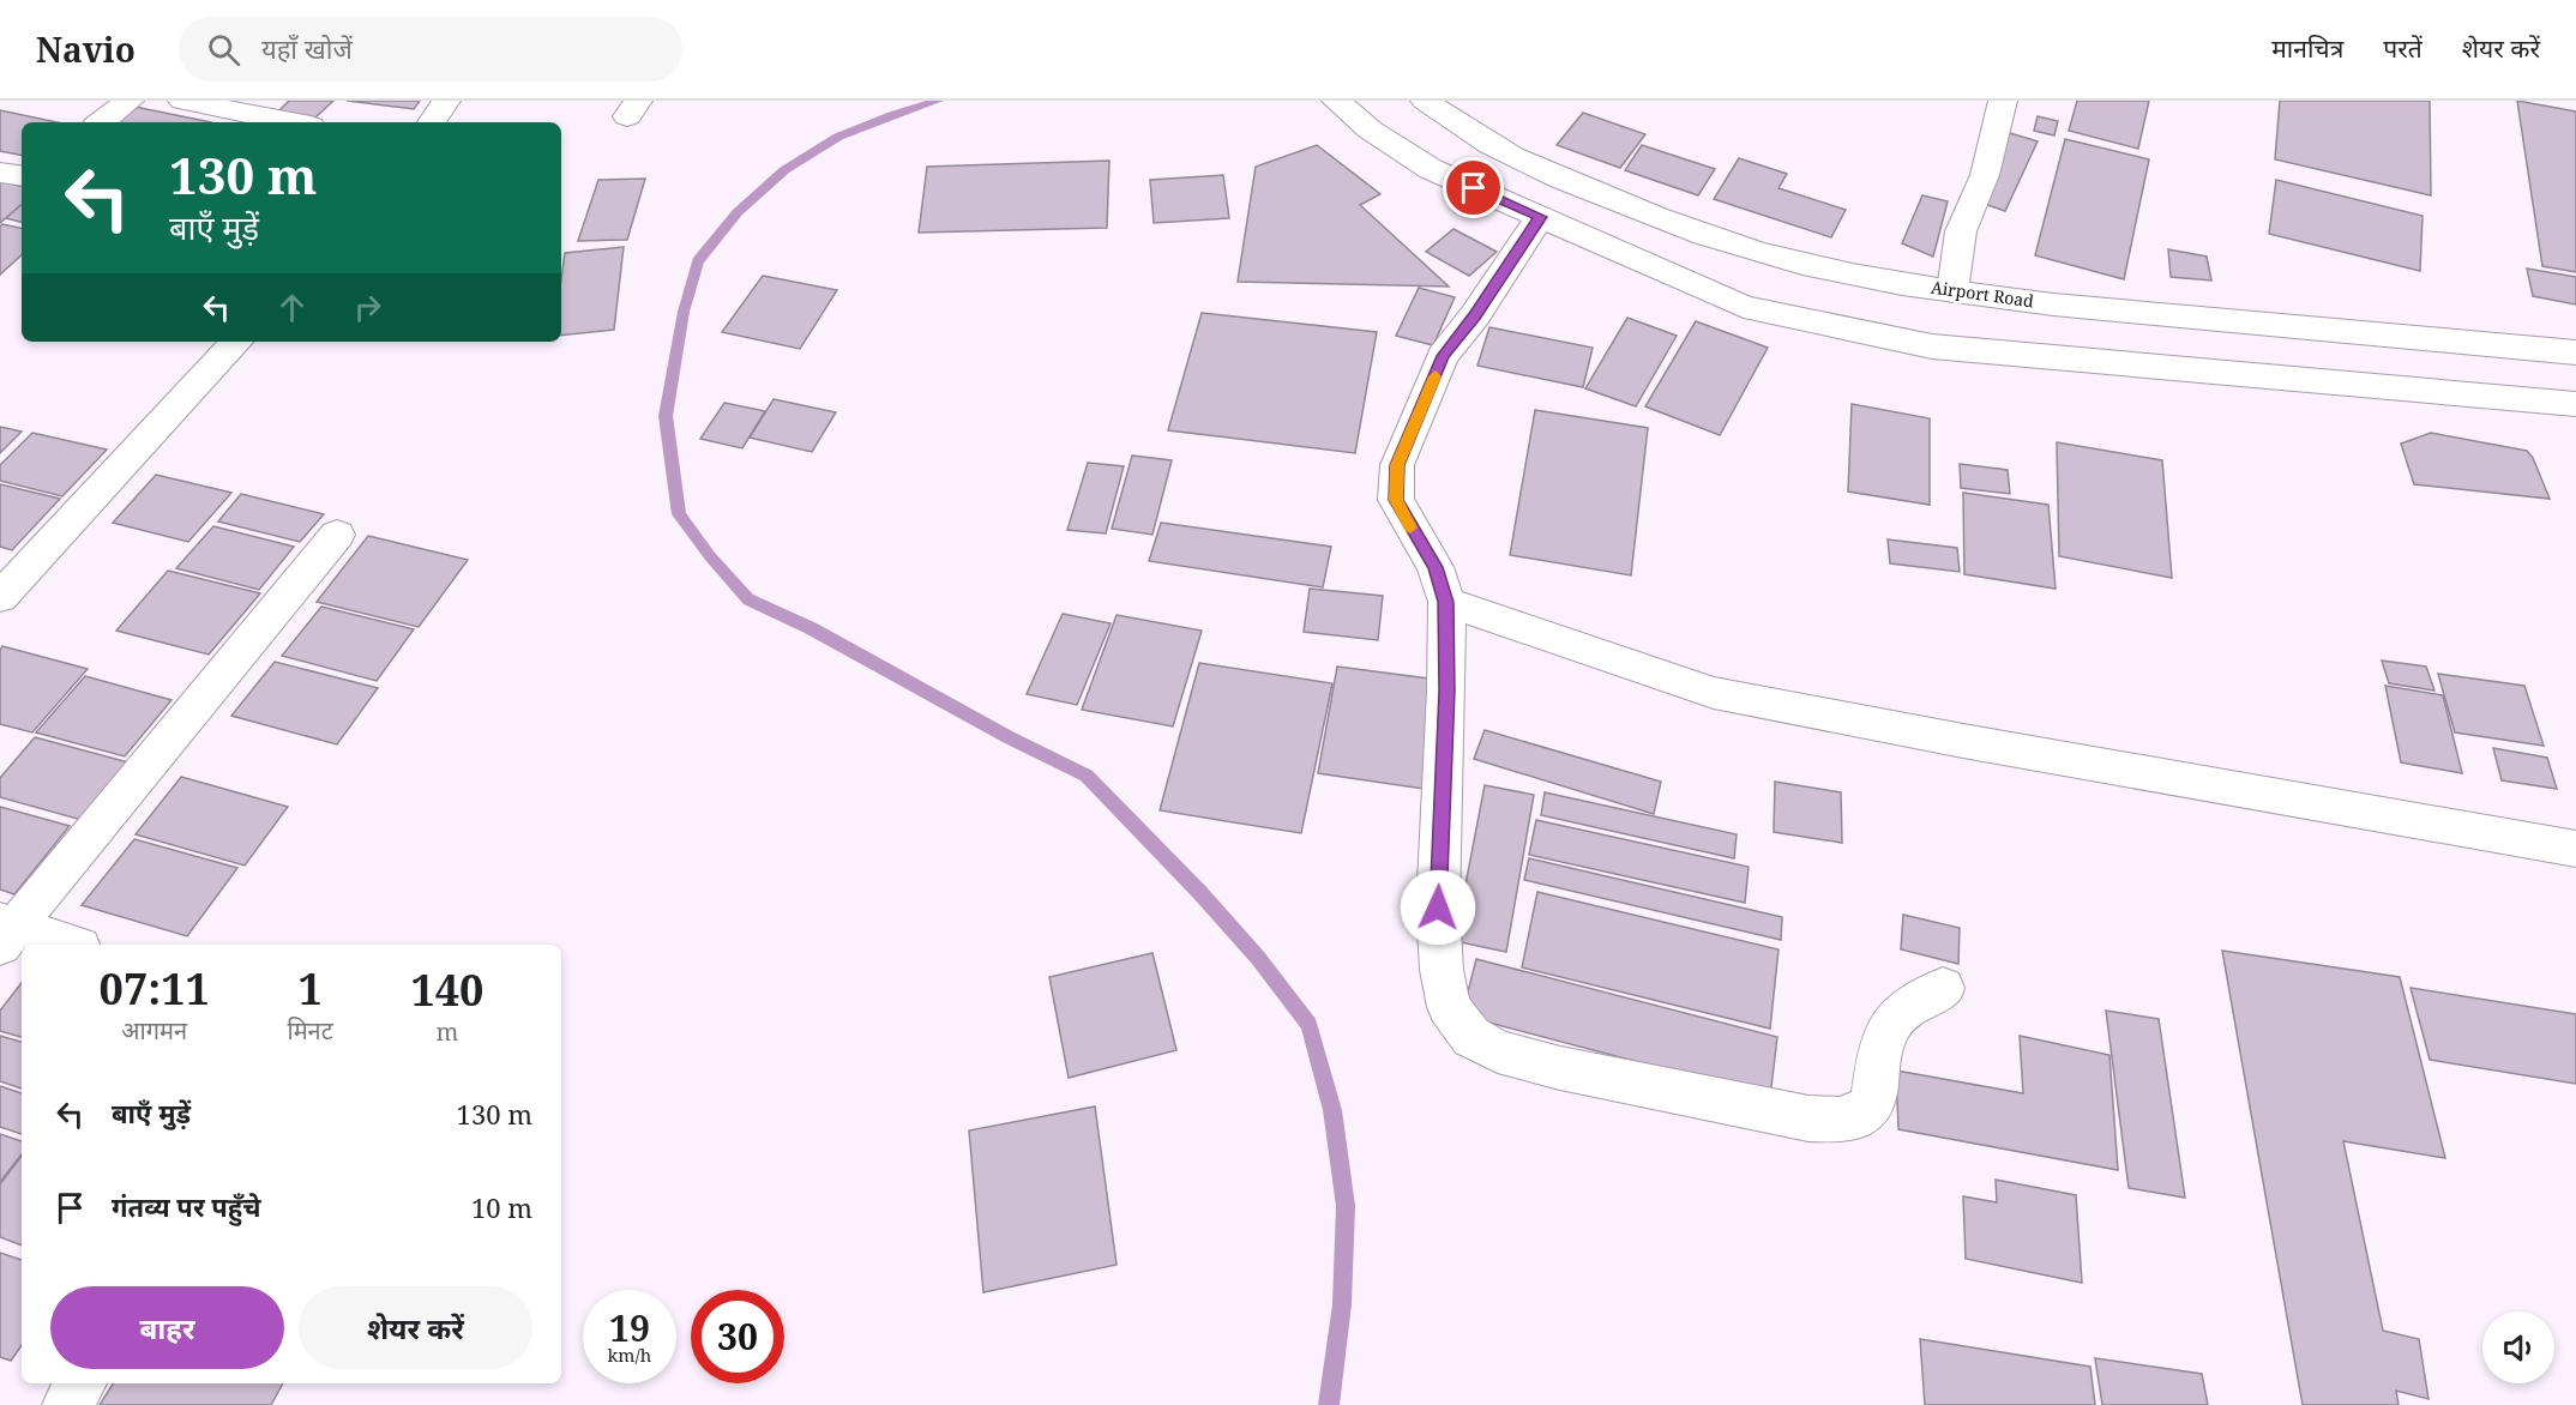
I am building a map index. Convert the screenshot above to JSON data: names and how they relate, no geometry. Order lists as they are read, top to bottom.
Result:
{
  "streets": {
    "street": ["Airport Road"]
  },
  "page": {
    "header": "Navio",
    "search": "यहाँ खोजें",
    "nav": ["मानचित्र", "परतें", "शेयर करें"],
    "turn": ["130 m", "बाएँ मुड़ें"],
    "eta": [
      "07:11",
      "आगमन",
      "1",
      "मिनट",
      "140",
      "m"
    ],
    "list": [
      {
        "name": "बाएँ मुड़ें",
        "value": "130 m"
      },
      {
        "name": "गंतव्य पर पहुँचे",
        "value": "10 m"
      }
    ],
    "buttons": ["बाहर", "शेयर करें"],
    "speed": "19 km/h",
    "limit": "30"
  }
}
